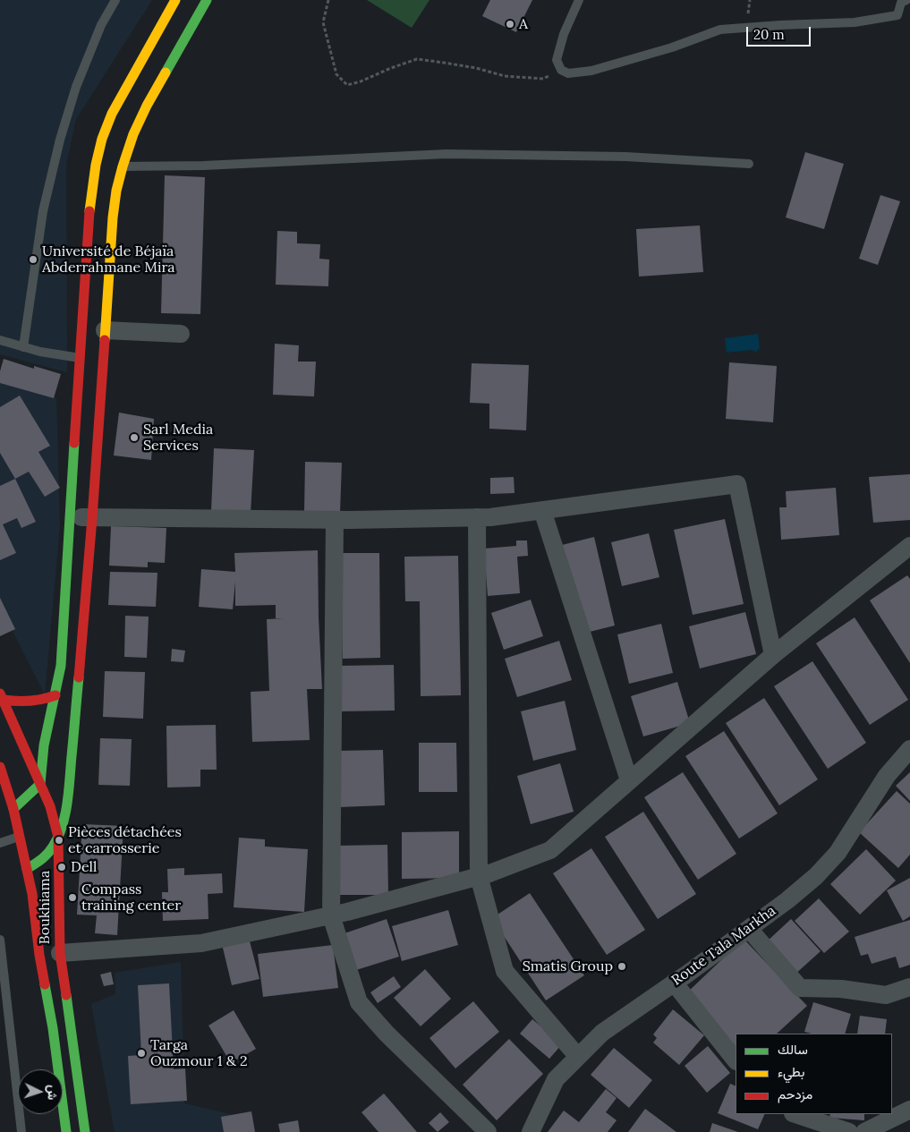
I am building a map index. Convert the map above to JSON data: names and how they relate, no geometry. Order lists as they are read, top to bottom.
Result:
{
  "streets": {
    "street": ["Boukhiama", "Route Tala Markha"]
  },
  "places": [
    "A",
    "Université de Béjaïa Abderrahmane Mira",
    "Sarl Media Services",
    "Pièces détachées et carrosserie",
    "Dell",
    "Compass training center",
    "Smatis Group",
    "Targa Ouzmour 1 & 2"
  ],
  "legend": ["سالك", "بطيء", "مزدحم"],
  "scale_bar": "20 m",
  "north": "right"
}
